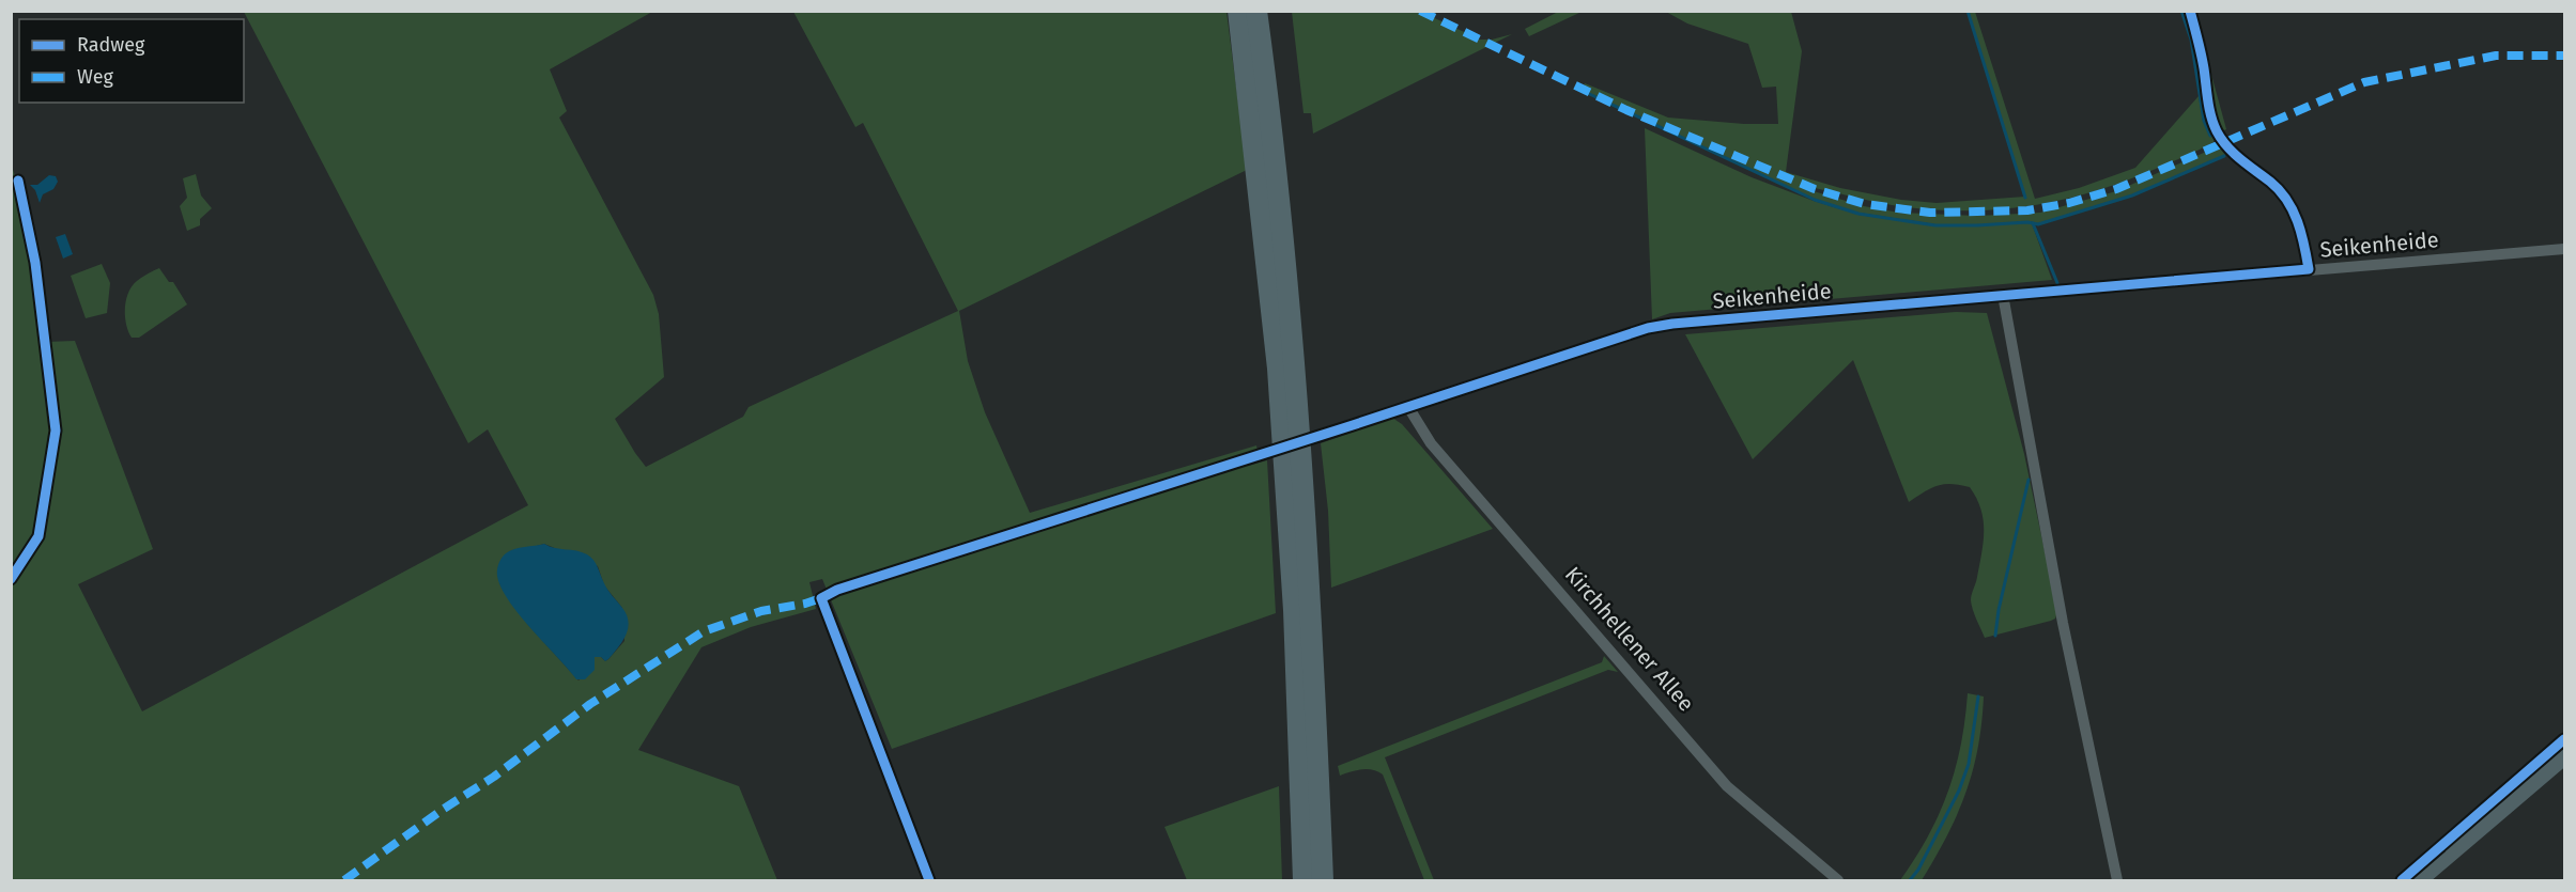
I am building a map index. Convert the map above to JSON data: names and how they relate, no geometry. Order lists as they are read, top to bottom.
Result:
{
  "streets": {
    "street": ["Seikenheide", "Kirchhellener Allee"]
  },
  "crossings": [
    ["Seikenheide", "Kirchhellener Allee"]
  ],
  "legend": ["Radweg", "Weg"]
}
